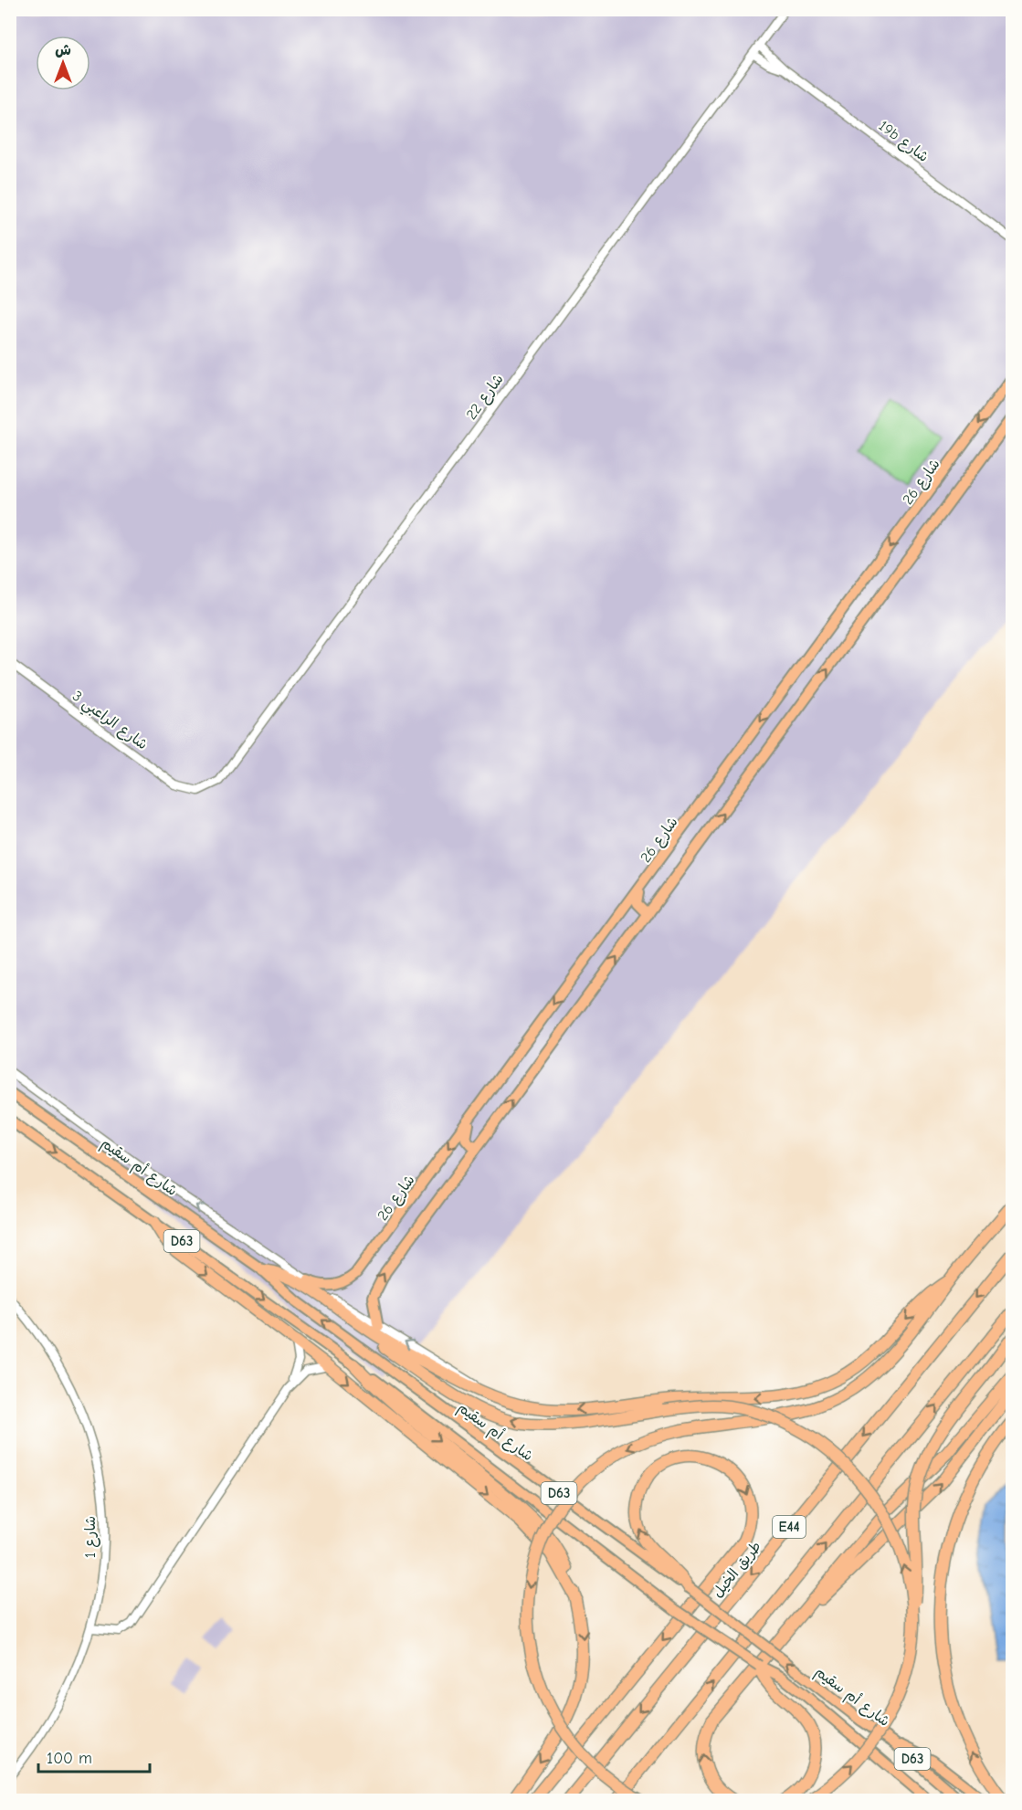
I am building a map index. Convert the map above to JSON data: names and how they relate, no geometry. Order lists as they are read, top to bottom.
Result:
{
  "streets": {
    "highway": ["E44", "طريق الخيل"],
    "main road": ["شارع 26", "شارع أم سقيم", "D63"],
    "street": [
      "19b شارع",
      "شارع 22",
      "شارع الراعبي 3",
      "شارع 1"
    ]
  },
  "crossings": [
    ["19b شارع", "شارع 22"],
    ["شارع 22", "شارع الراعبي 3"]
  ],
  "scale_bar": "100 m",
  "north": "top"
}
